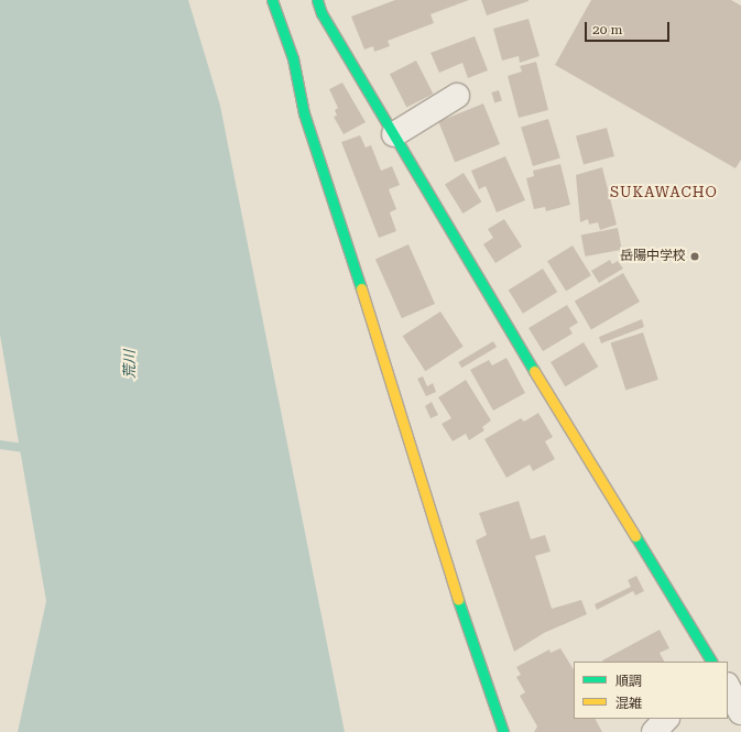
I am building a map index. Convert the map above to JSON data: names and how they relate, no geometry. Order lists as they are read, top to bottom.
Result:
{
  "districts": ["SUKAWACHO"],
  "water": ["荒川"],
  "places": ["岳陽中学校"],
  "legend": ["順調", "混雑"],
  "scale_bar": "20 m"
}
